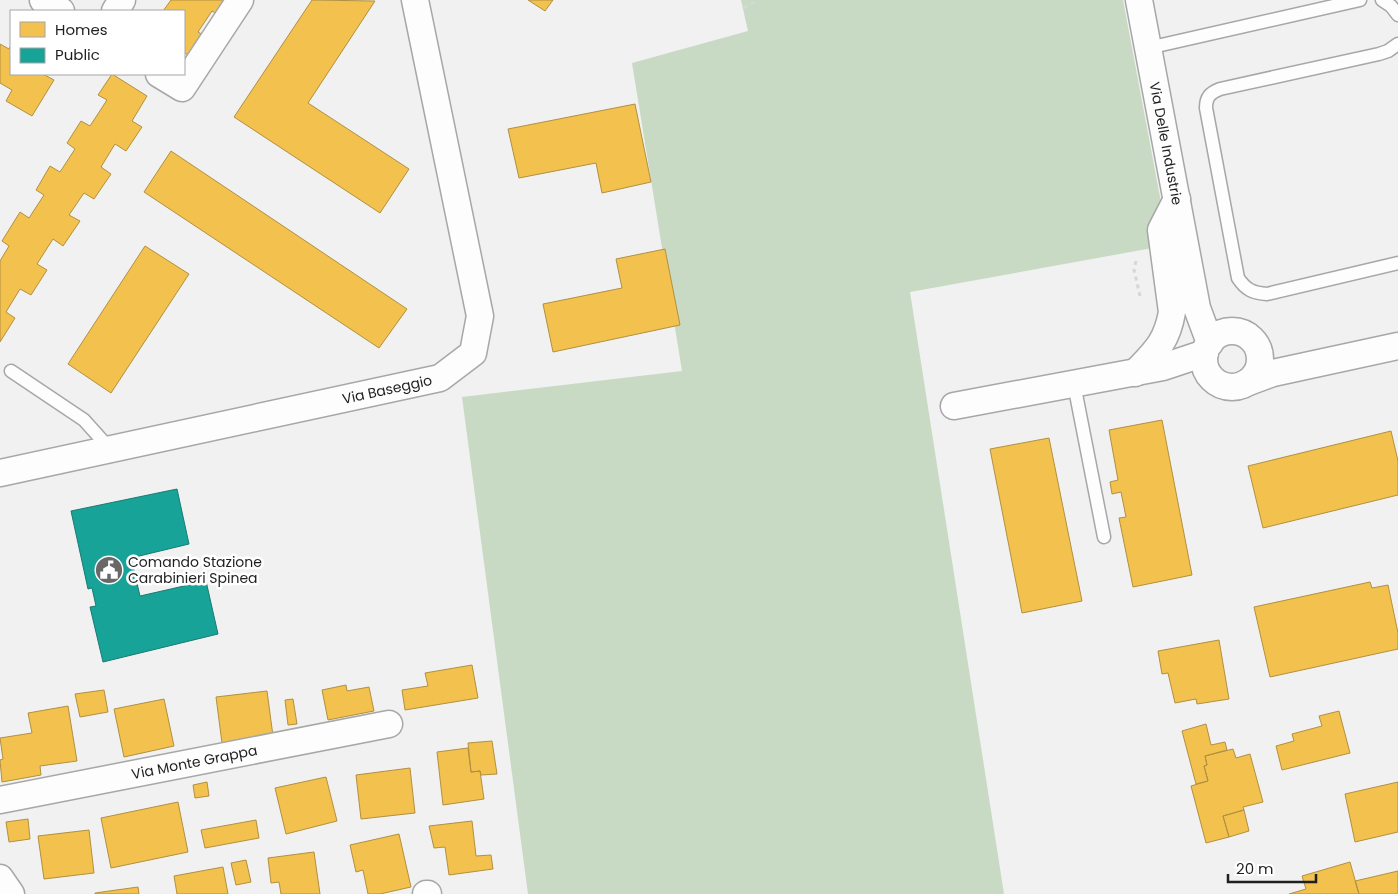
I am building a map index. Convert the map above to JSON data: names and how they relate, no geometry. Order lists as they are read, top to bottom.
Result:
{
  "streets": {
    "street": ["Via Delle Industrie", "Via Baseggio", "Via Monte Grappa"]
  },
  "places": {
    "public building": ["Comando Stazione Carabinieri Spinea"]
  },
  "legend": ["Homes", "Public"],
  "scale_bar": "20 m"
}
